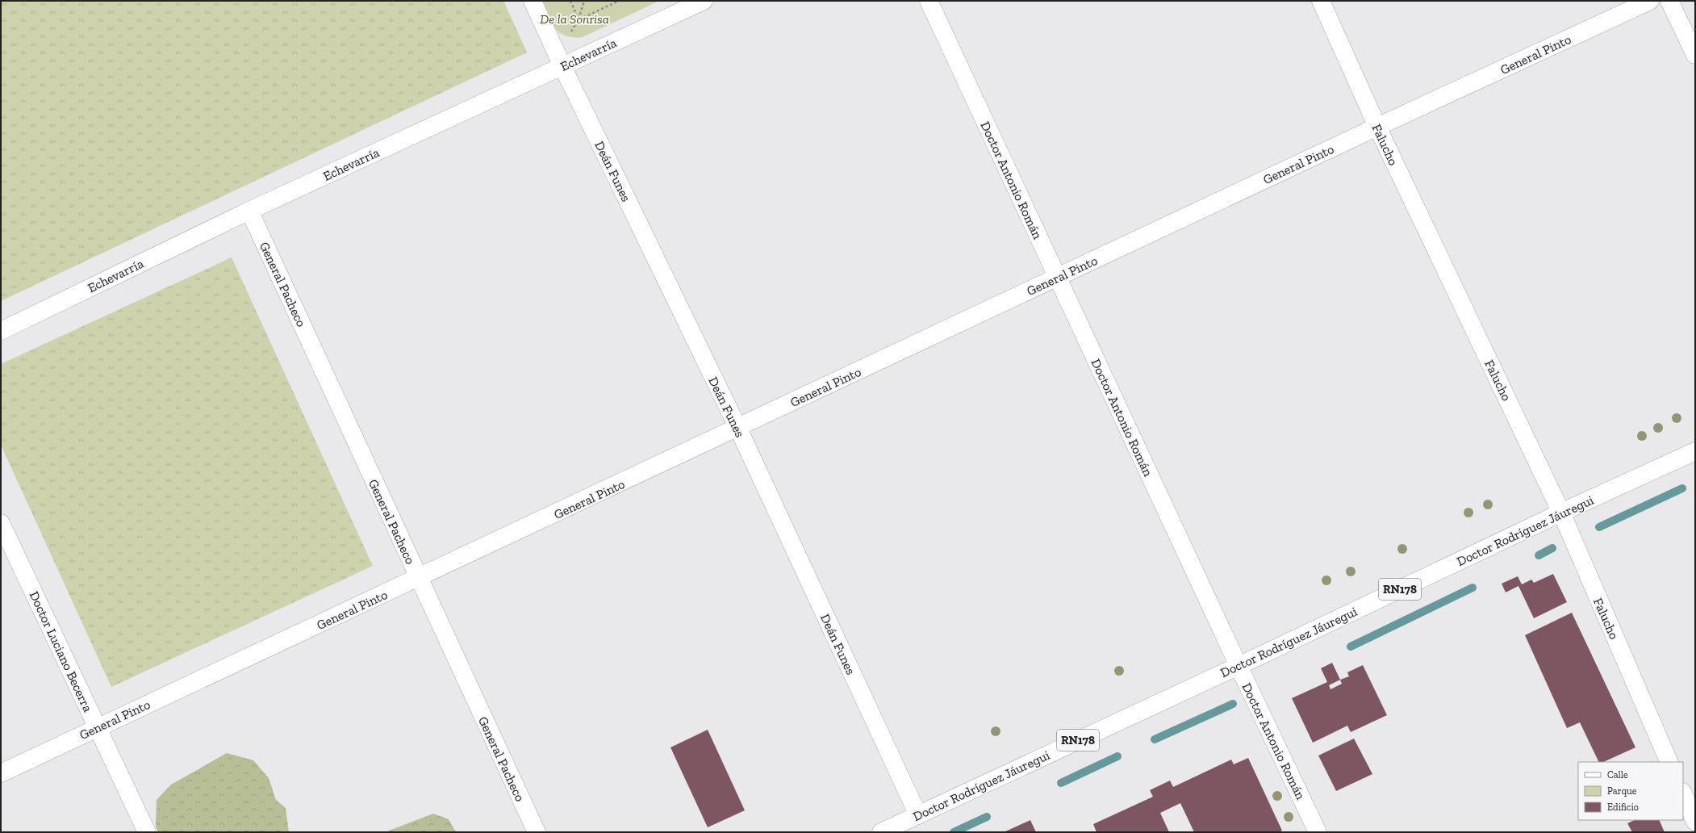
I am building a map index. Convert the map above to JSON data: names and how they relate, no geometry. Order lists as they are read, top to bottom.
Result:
{
  "streets": {
    "street": [
      "Echevarría",
      "General Pinto",
      "Falucho",
      "Deán Funes",
      "Doctor Antonio Román",
      "General Pacheco",
      "Doctor Rodríguez Jáuregui",
      "RN178",
      "Doctor Luciano Becerra"
    ]
  },
  "crossings": [
    ["Echevarría", "Deán Funes"],
    ["Echevarría", "General Pacheco"],
    ["General Pinto", "Falucho"],
    ["General Pinto", "Deán Funes"],
    ["General Pinto", "Doctor Antonio Román"],
    ["General Pinto", "General Pacheco"],
    ["General Pinto", "Doctor Luciano Becerra"],
    ["Falucho", "Doctor Rodríguez Jáuregui"],
    ["Deán Funes", "Doctor Rodríguez Jáuregui"],
    ["Doctor Antonio Román", "Doctor Rodríguez Jáuregui"]
  ],
  "parks": ["De la Sonrisa"],
  "legend": ["Calle", "Parque", "Edificio"]
}
